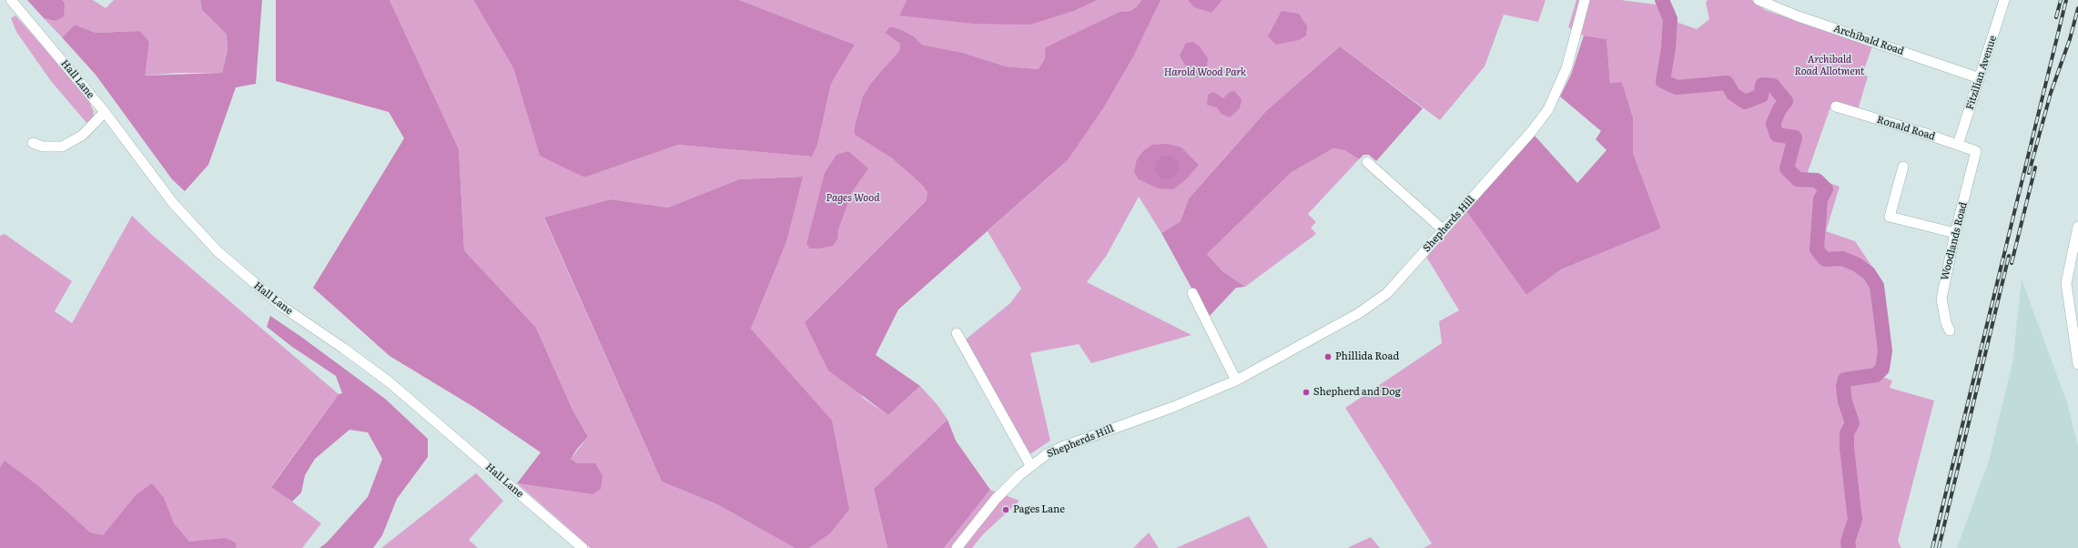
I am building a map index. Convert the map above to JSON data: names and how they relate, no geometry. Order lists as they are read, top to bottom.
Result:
{
  "streets": {
    "street": [
      "Archibald Road",
      "Fitzilian Avenue",
      "Hall Lane",
      "Ronald Road",
      "Shepherds Hill",
      "Woodlands Road"
    ]
  },
  "crossings": [
    ["Archibald Road", "Fitzilian Avenue"],
    ["Fitzilian Avenue", "Ronald Road"],
    ["Ronald Road", "Woodlands Road"]
  ],
  "parks": ["Archibald Road Allotment", "Harold Wood Park", "Pages Wood"],
  "places": ["Phillida Road", "Shepherd and Dog", "Pages Lane"]
}
